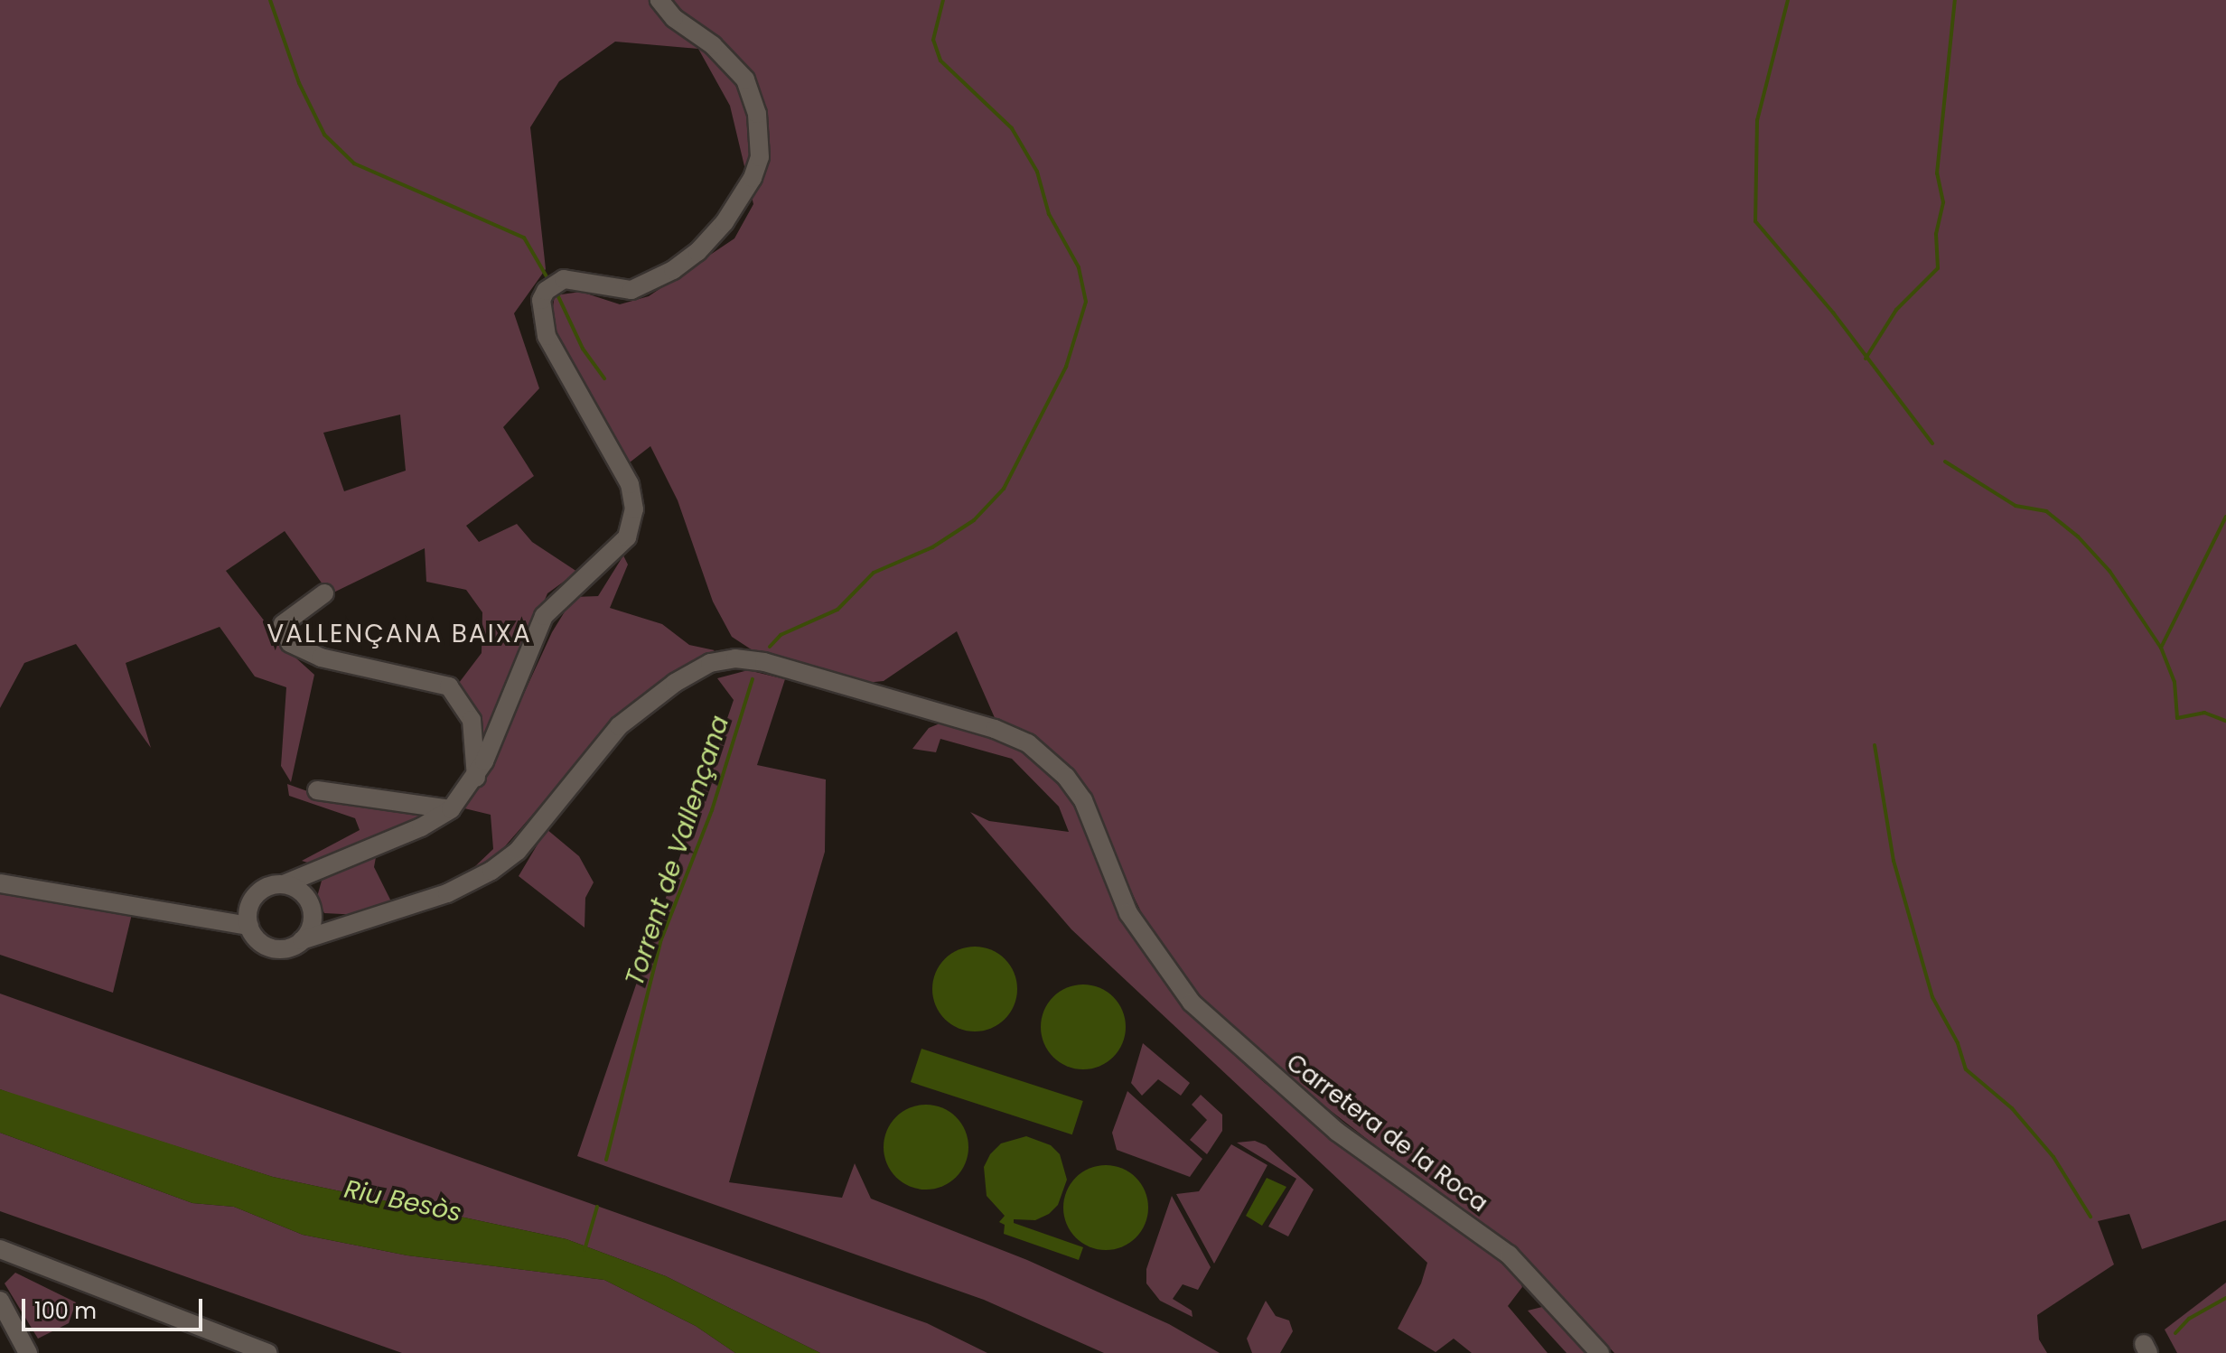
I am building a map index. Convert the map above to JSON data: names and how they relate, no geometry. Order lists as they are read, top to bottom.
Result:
{
  "streets": {
    "street": ["Carretera de la Roca"]
  },
  "districts": ["VALLENÇANA BAIXA"],
  "water": ["Torrent de Vallençana", "Riu Besòs"],
  "scale_bar": "100 m"
}
